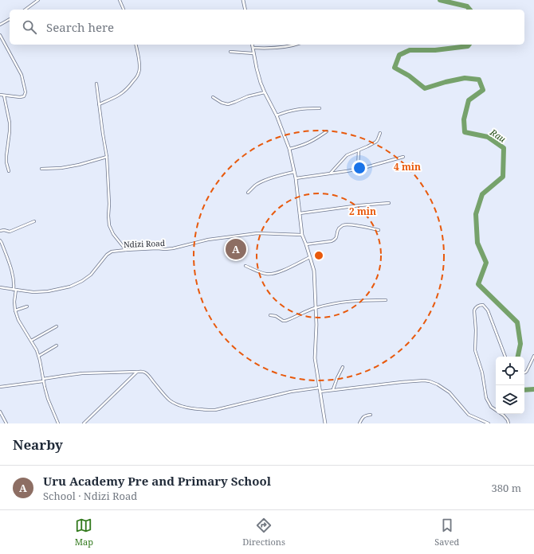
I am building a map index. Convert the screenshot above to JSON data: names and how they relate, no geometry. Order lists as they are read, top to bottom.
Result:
{
  "streets": {
    "street": ["Ndizi Road"]
  },
  "water": ["Rau"],
  "page": {
    "search": "Search here",
    "pins": "A",
    "heading": "Nearby",
    "list": [
      {
        "mark": "A",
        "name": "Uru Academy Pre and Primary School",
        "note": "School · Ndizi Road",
        "value": "380 m"
      }
    ],
    "nav": ["Map", "Directions", "Saved"]
  },
  "rings": ["4 min", "2 min"]
}
